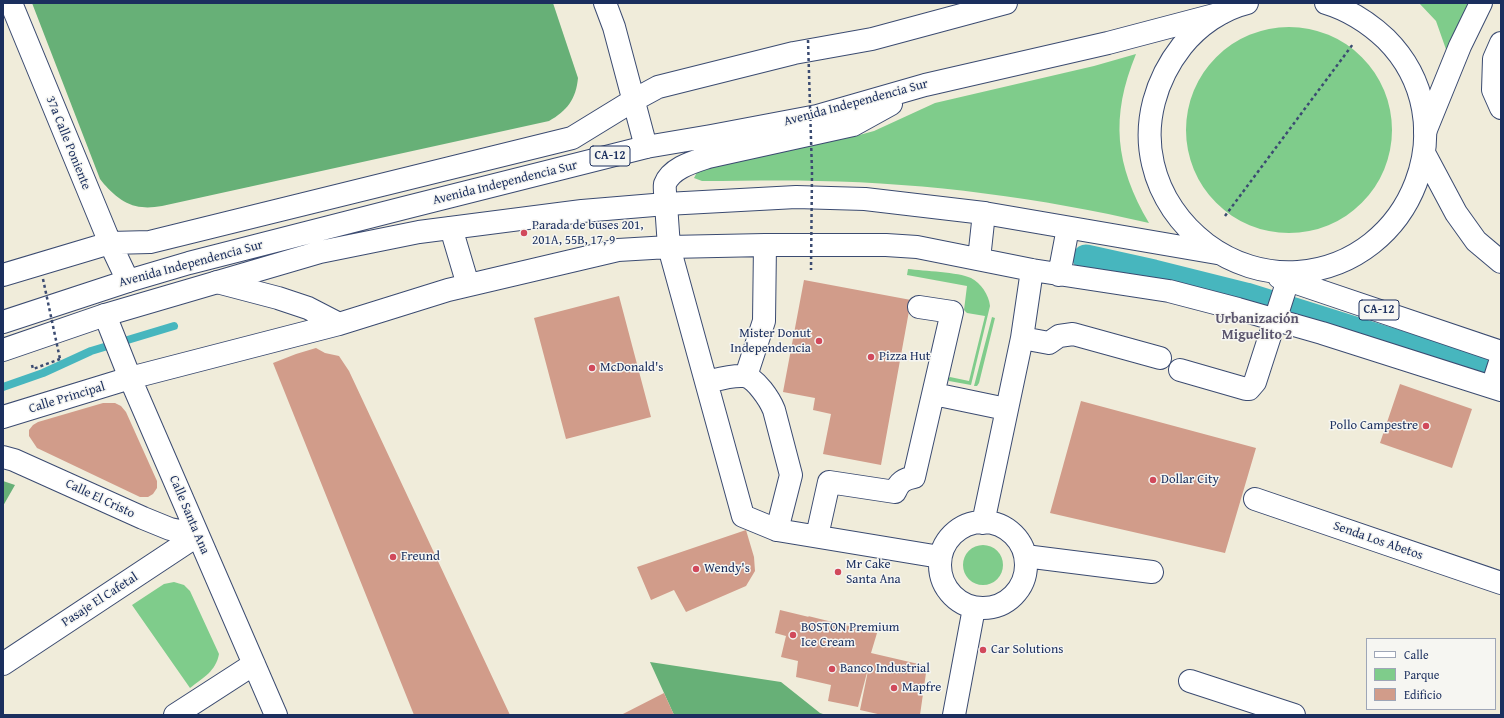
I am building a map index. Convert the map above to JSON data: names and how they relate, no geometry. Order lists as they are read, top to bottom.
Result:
{
  "streets": {
    "main road": [
      "Avenida Independencia Sur",
      "37a Calle Poniente",
      "CA-12",
      "Calle Principal",
      "Calle El Cristo",
      "Calle Santa Ana",
      "Senda Los Abetos",
      "Pasaje El Cafetal"
    ]
  },
  "crossings": [
    ["Avenida Independencia Sur", "37a Calle Poniente"],
    ["Avenida Independencia Sur", "Calle Santa Ana"],
    ["Calle Principal", "Calle Santa Ana"],
    ["Calle El Cristo", "Calle Santa Ana"],
    ["Calle El Cristo", "Pasaje El Cafetal"],
    ["Calle Santa Ana", "Pasaje El Cafetal"]
  ],
  "districts": ["Urbanización Miguelito 2"],
  "places": [
    "Parada de buses 201, 201A, 55B, 17, 9",
    "Mister Donut Independencia",
    "Pizza Hut",
    "McDonald's",
    "Pollo Campestre",
    "Dollar City",
    "Freund",
    "Wendy's",
    "Mr Cake Santa Ana",
    "BOSTON Premium Ice Cream",
    "Car Solutions",
    "Banco Industrial",
    "Mapfre"
  ],
  "legend": ["Calle", "Parque", "Edificio"]
}
